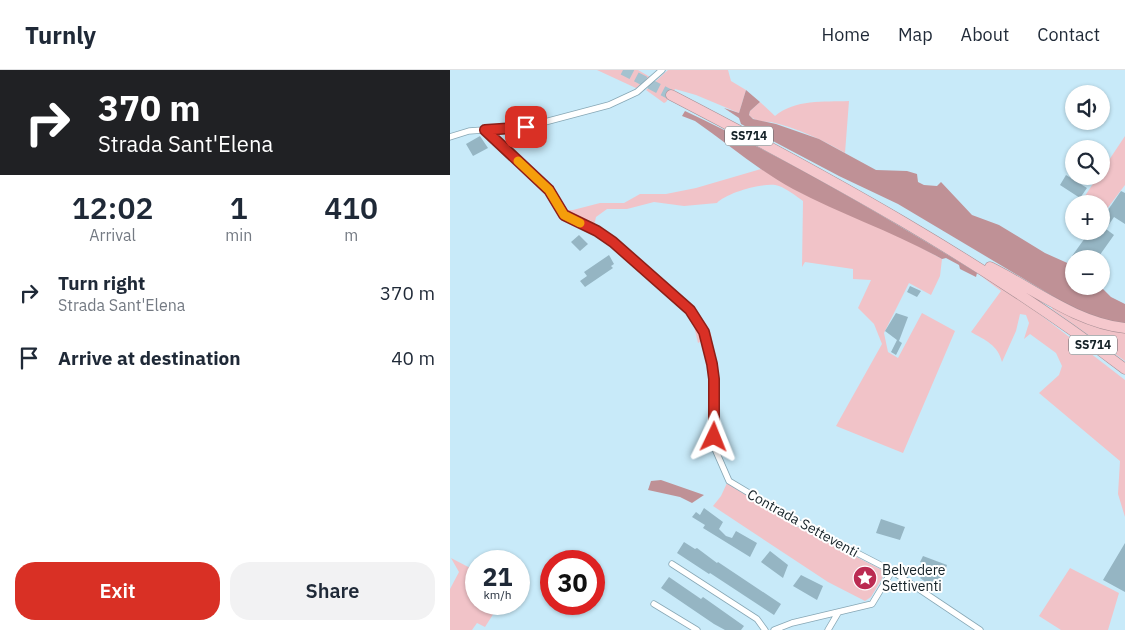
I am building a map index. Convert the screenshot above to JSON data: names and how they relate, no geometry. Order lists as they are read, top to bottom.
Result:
{
  "streets": {
    "highway": ["SS714"],
    "street": ["Contrada Setteventi"]
  },
  "places": {
    "place": ["Belvedere Settiventi"]
  },
  "page": {
    "header": "Turnly",
    "nav": [
      "Home",
      "Map",
      "About",
      "Contact"
    ],
    "turn": ["370 m", "Strada Sant'Elena"],
    "map_buttons": ["+", "−"],
    "eta": [
      "12:02",
      "Arrival",
      "1",
      "min",
      "410",
      "m"
    ],
    "list": [
      {
        "name": "Turn right",
        "note": "Strada Sant'Elena",
        "value": "370 m"
      },
      {
        "name": "Arrive at destination",
        "value": "40 m"
      }
    ],
    "speed": "21 km/h",
    "limit": "30",
    "buttons": ["Exit", "Share"]
  }
}
